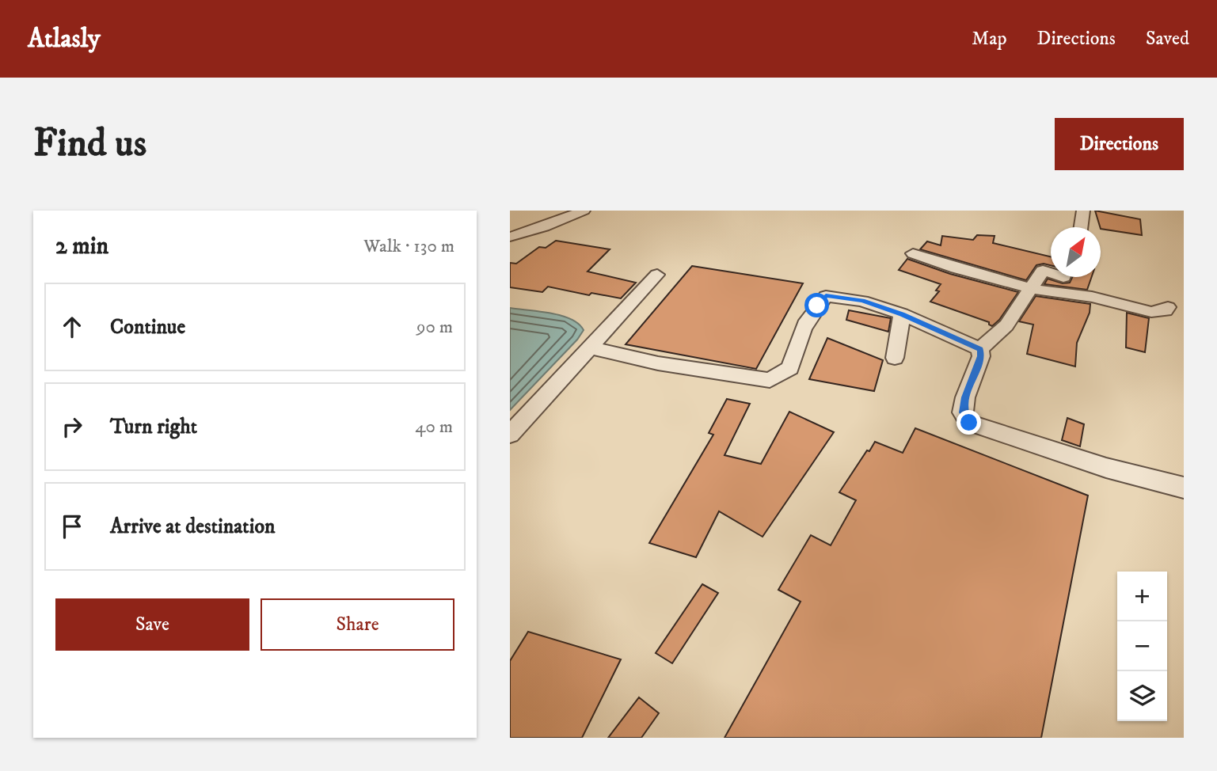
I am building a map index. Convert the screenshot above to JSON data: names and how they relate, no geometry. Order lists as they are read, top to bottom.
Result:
{
  "north": "top right",
  "page": {
    "header": "Atlasly",
    "nav": ["Map", "Directions", "Saved"],
    "buttons": [
      "Directions",
      ["Save", "Share"]
    ],
    "title": "Find us",
    "heading": ["2 min", "Walk · 130 m"],
    "list": [
      ["Continue", "90 m"],
      ["Turn right", "40 m"],
      "Arrive at destination"
    ],
    "map_buttons": ["+", "−"]
  }
}
